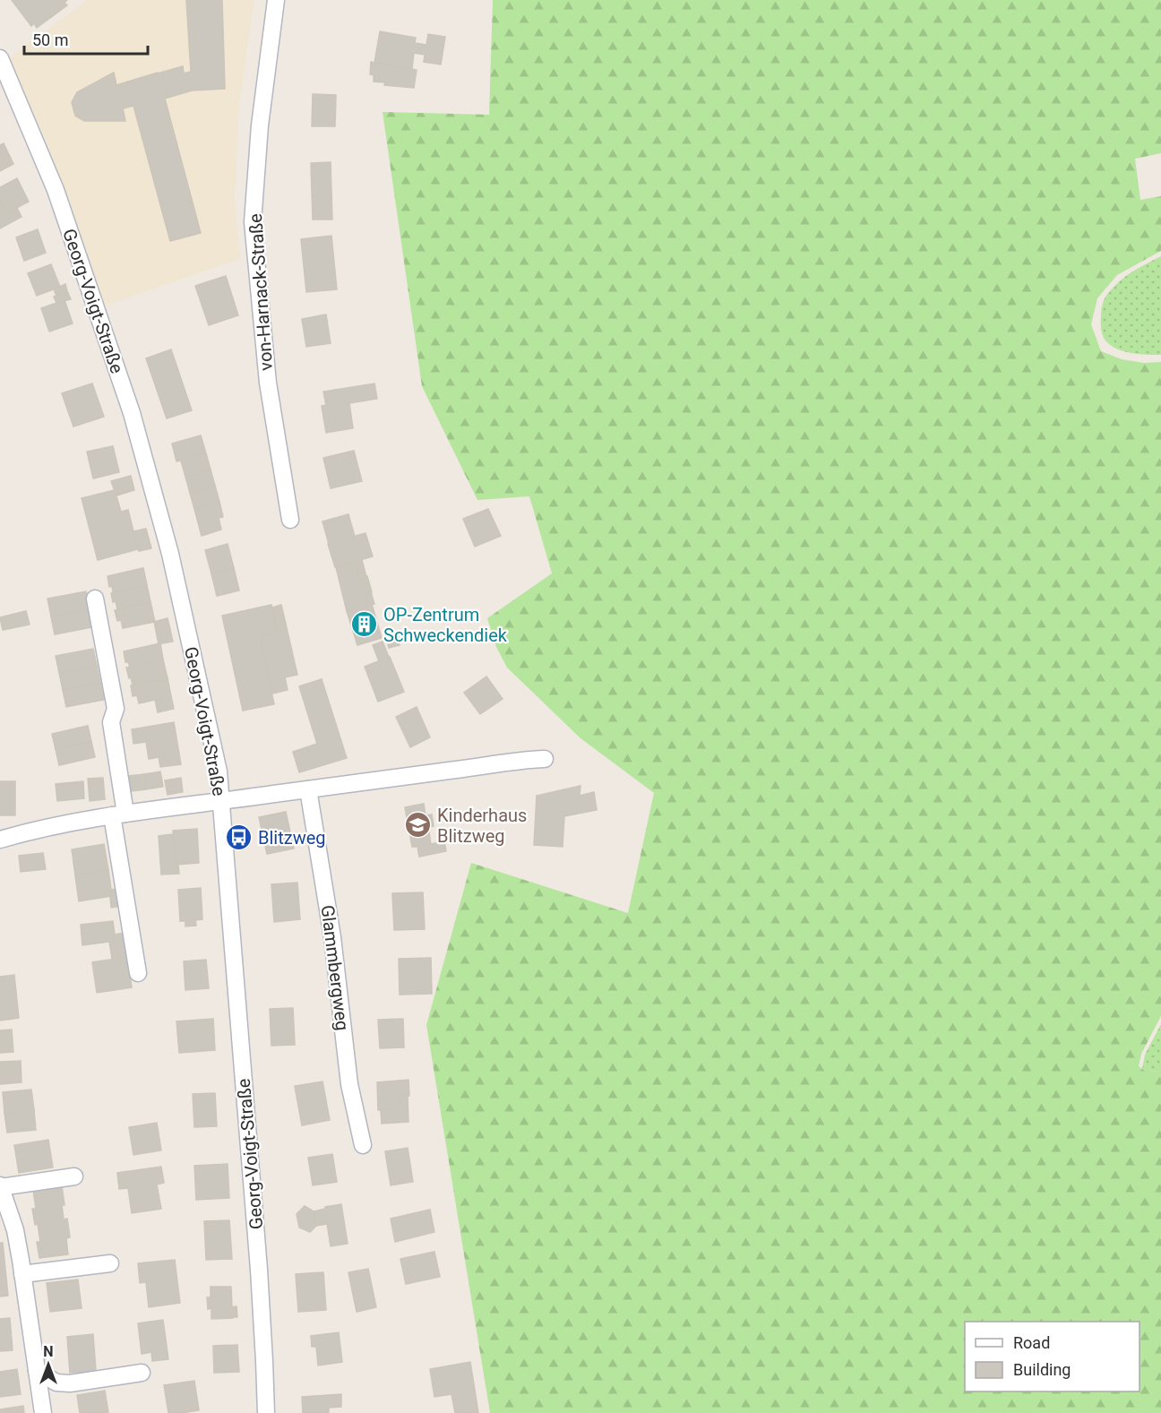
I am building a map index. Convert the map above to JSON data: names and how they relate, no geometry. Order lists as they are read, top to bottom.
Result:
{
  "streets": {
    "street": ["von-Harnack-Straße", "Georg-Voigt-Straße", "Glammbergweg"]
  },
  "places": {
    "building": ["OP-Zentrum Schweckendiek"],
    "school or university": ["Kinderhaus Blitzweg"],
    "bus stop": ["Blitzweg"]
  },
  "legend": ["Road", "Building"],
  "scale_bar": "50 m",
  "north": "top"
}
